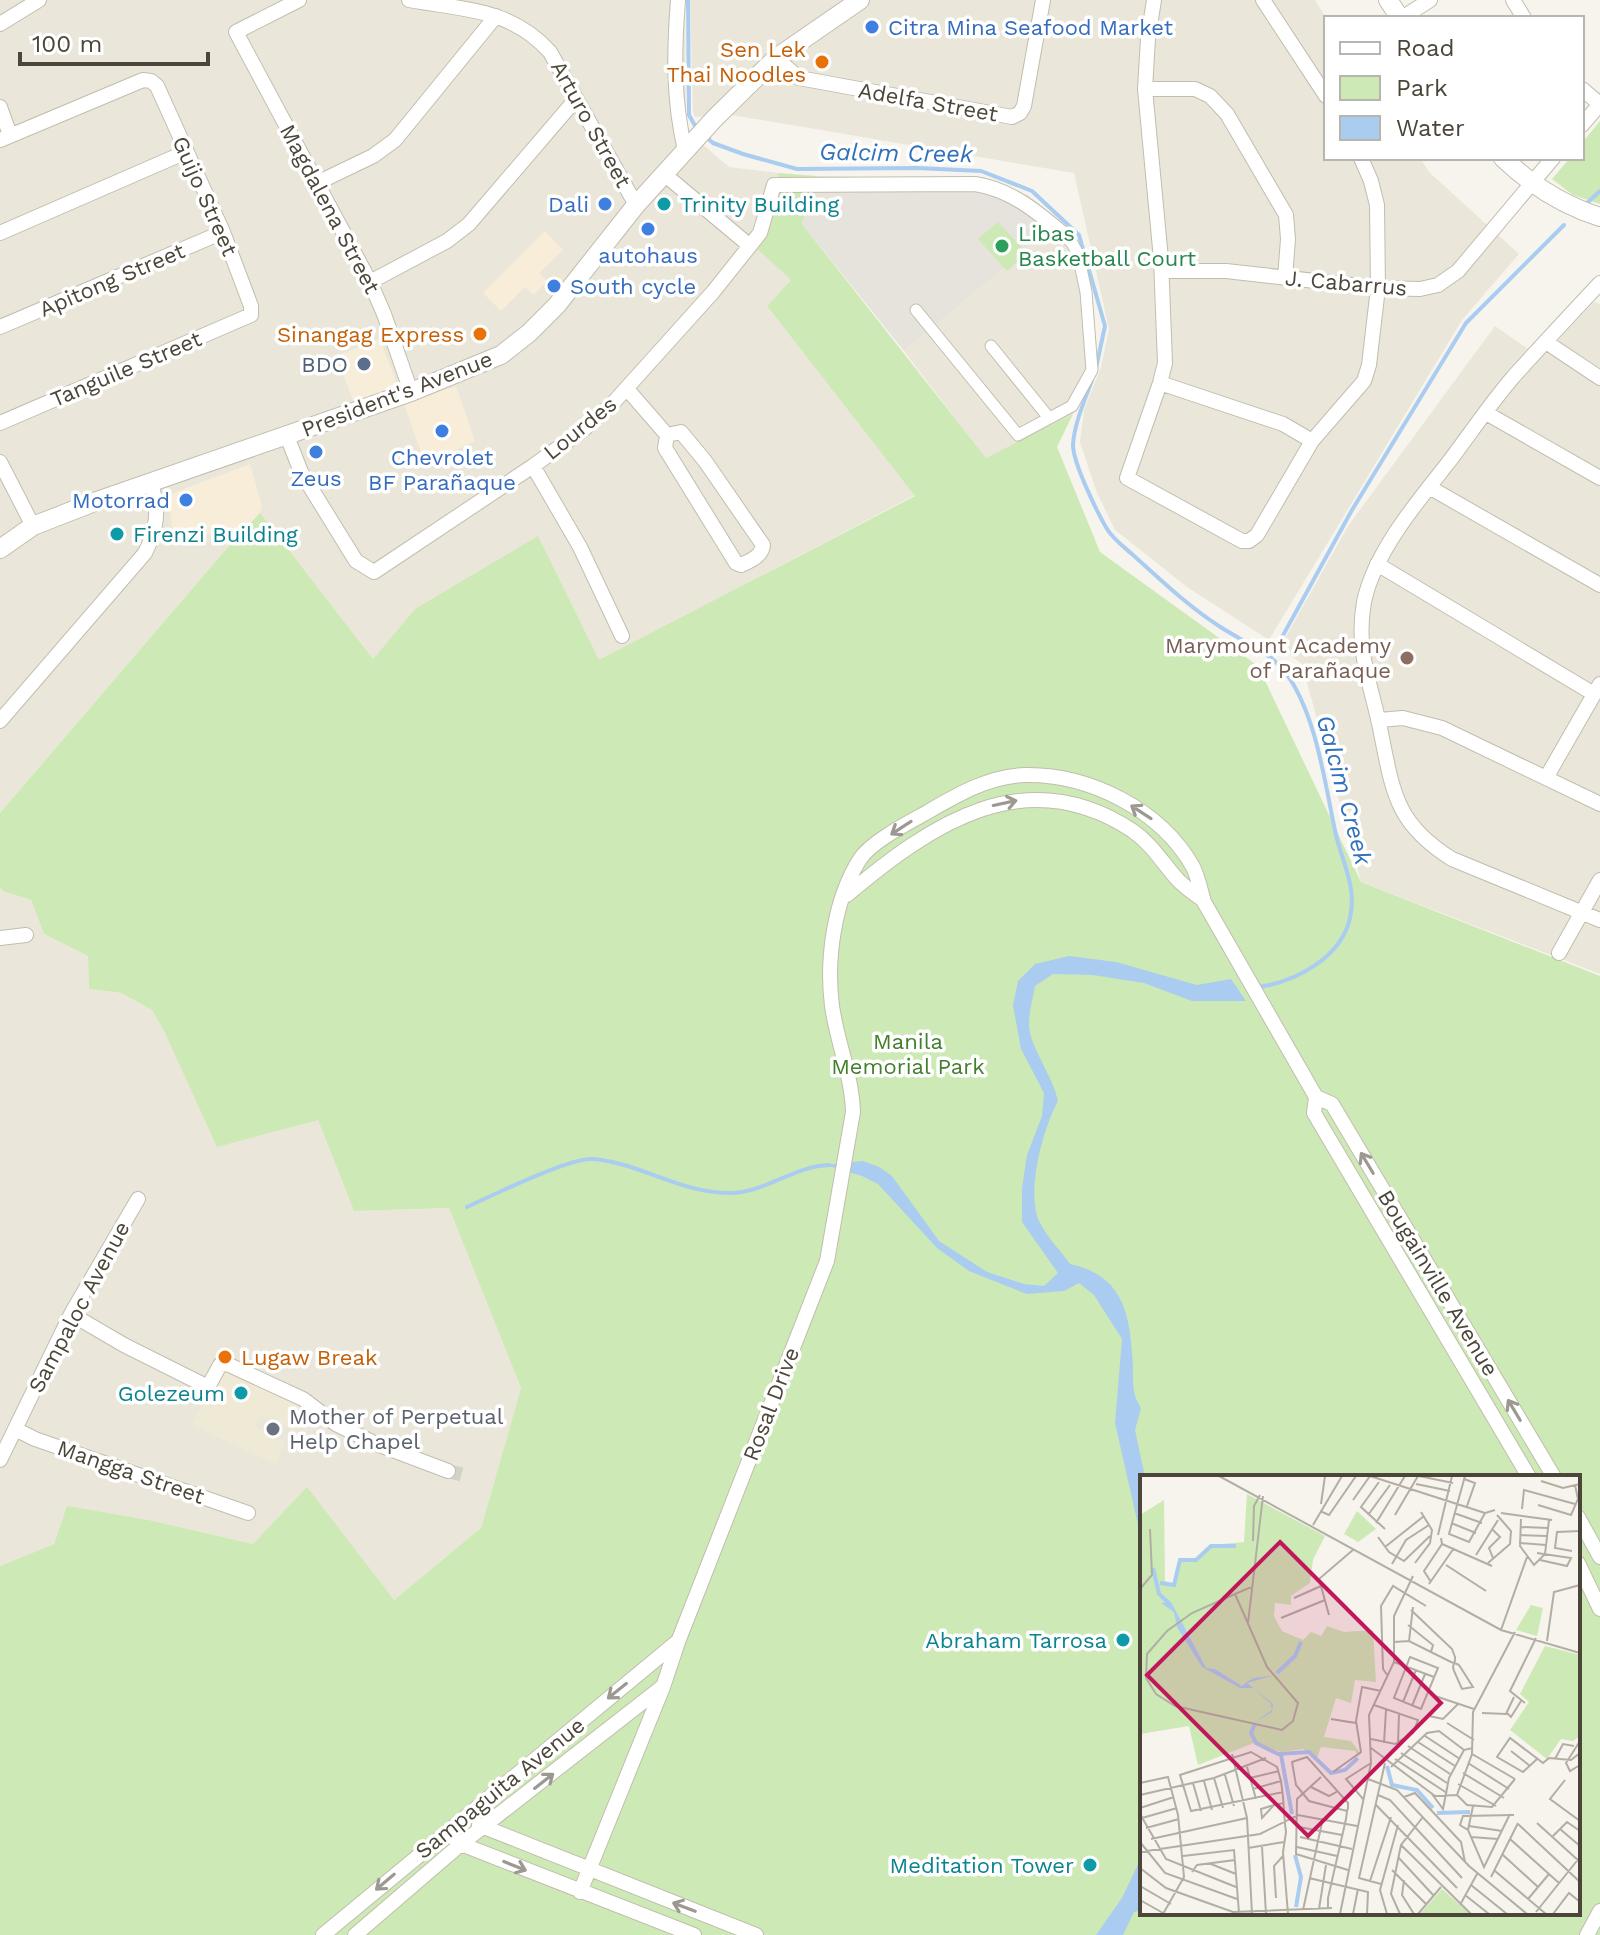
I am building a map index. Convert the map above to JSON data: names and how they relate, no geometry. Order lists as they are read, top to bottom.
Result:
{
  "streets": {
    "street": [
      "Adelfa Street",
      "Arturo Street",
      "Guijo Street",
      "Magdalena Street",
      "Apitong Street",
      "J. Cabarrus",
      "Tanguile Street",
      "President's Avenue",
      "Lourdes",
      "Bougainville Avenue",
      "Sampaloc Avenue",
      "Rosal Drive",
      "Mangga Street",
      "Sampaguita Avenue"
    ]
  },
  "crossings": [
    ["Adelfa Street", "President's Avenue"],
    ["Arturo Street", "President's Avenue"],
    ["Guijo Street", "Apitong Street"],
    ["Guijo Street", "Tanguile Street"],
    ["Magdalena Street", "President's Avenue"],
    ["President's Avenue", "Lourdes"],
    ["Sampaloc Avenue", "Mangga Street"],
    ["Rosal Drive", "Sampaguita Avenue"]
  ],
  "water": ["Galcim Creek"],
  "parks": ["Manila Memorial Park"],
  "places": [
    "Citra Mina Seafood Market",
    "Sen Lek Thai Noodles",
    "Dali",
    "Trinity Building",
    "autohaus",
    "Libas Basketball Court",
    "South cycle",
    "Sinangag Express",
    "BDO",
    "Chevrolet BF Parañaque",
    "Zeus",
    "Motorrad",
    "Firenzi Building",
    "Marymount Academy of Parañaque",
    "Lugaw Break",
    "Golezeum",
    "Mother of Perpetual Help Chapel",
    "Abraham Tarrosa",
    "Meditation Tower"
  ],
  "legend": ["Road", "Park", "Water"],
  "scale_bar": "100 m"
}
